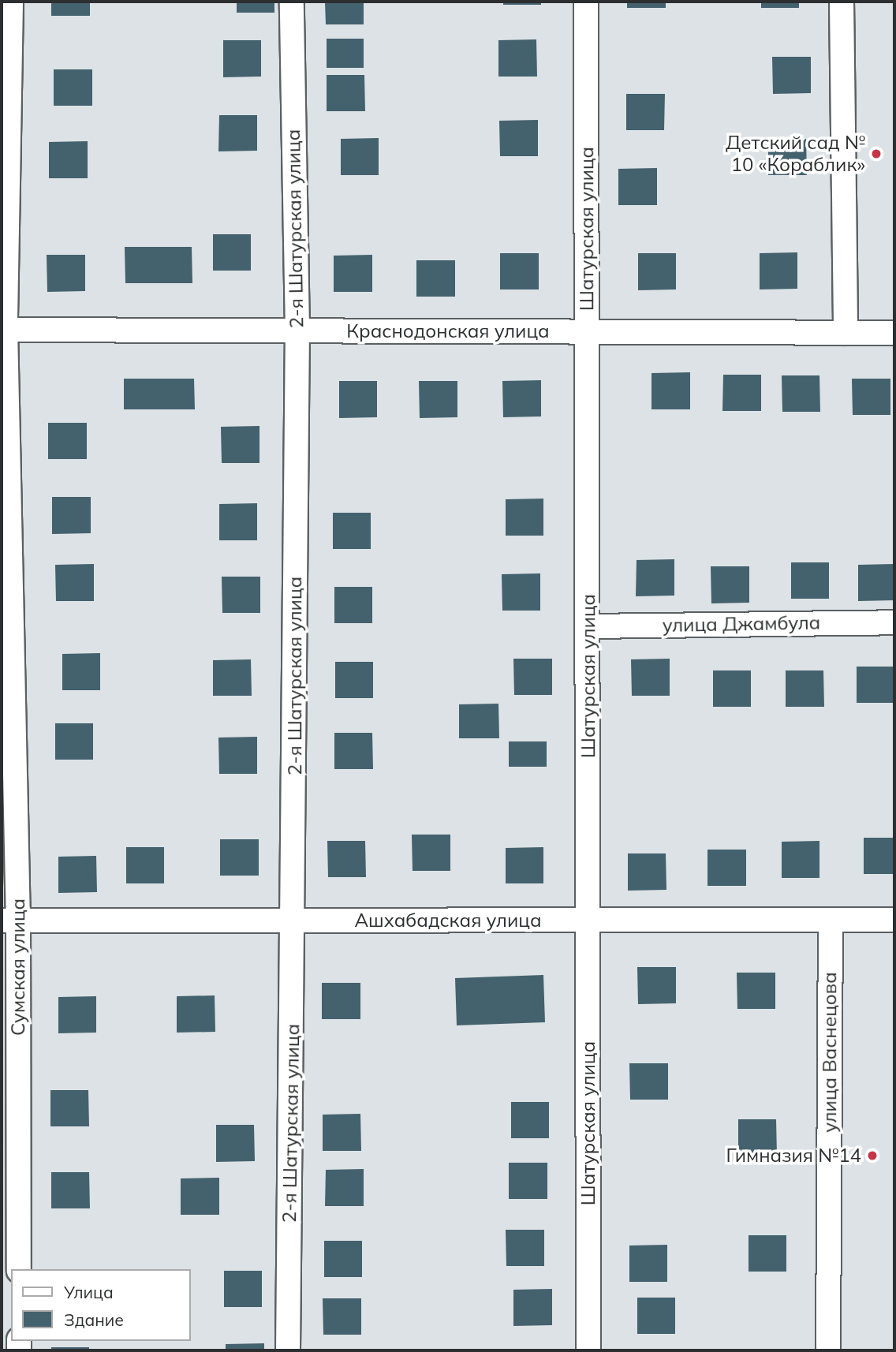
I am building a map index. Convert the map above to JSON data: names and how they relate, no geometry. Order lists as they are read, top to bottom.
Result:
{
  "streets": {
    "street": [
      "2-я Шатурская улица",
      "Шатурская улица",
      "Краснодонская улица",
      "улица Джамбула",
      "Ашхабадская улица",
      "Сумская улица",
      "улица Васнецова"
    ]
  },
  "crossings": [
    ["2-я Шатурская улица", "Краснодонская улица"],
    ["2-я Шатурская улица", "Ашхабадская улица"],
    ["Шатурская улица", "Краснодонская улица"],
    ["Шатурская улица", "улица Джамбула"],
    ["Шатурская улица", "Ашхабадская улица"],
    ["Краснодонская улица", "Сумская улица"],
    ["Ашхабадская улица", "Сумская улица"],
    ["Ашхабадская улица", "улица Васнецова"]
  ],
  "places": ["Детский сад № 10 «Кораблик»", "Гимназия №14"],
  "legend": ["Улица", "Здание"]
}
